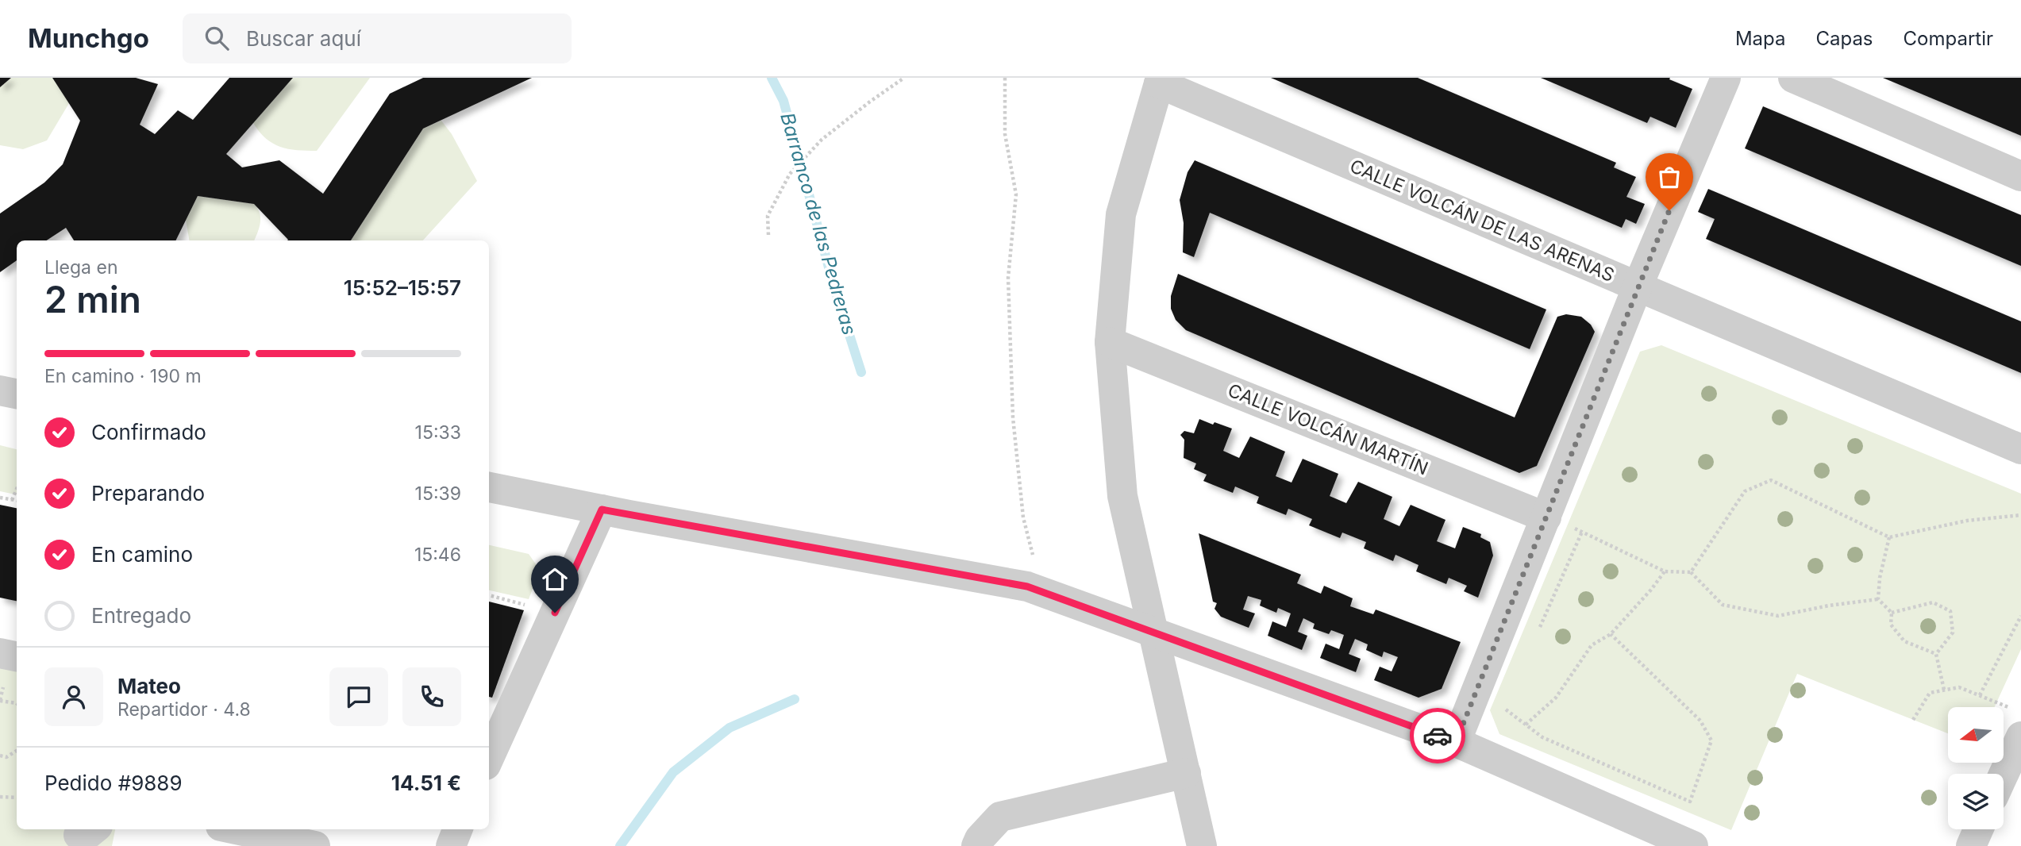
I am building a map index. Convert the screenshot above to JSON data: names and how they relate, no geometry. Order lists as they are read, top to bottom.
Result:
{
  "streets": {
    "street": ["CALLE VOLCÁN DE LAS ARENAS", "CALLE VOLCÁN MARTÍN"]
  },
  "water": ["Barranco de las Pedreras"],
  "north": "left",
  "page": {
    "header": "Munchgo",
    "search": "Buscar aquí",
    "nav": ["Mapa", "Capas", "Compartir"],
    "heading": ["2 min", "Llega en", "15:52–15:57"],
    "panel": [
      "Mateo",
      "Repartidor · 4.8",
      "Pedido #9889",
      "14.51 €"
    ],
    "bar": "En camino · 190 m",
    "list": [
      ["Confirmado", "15:33"],
      ["Preparando", "15:39"],
      ["En camino", "15:46"],
      "Entregado"
    ]
  }
}
